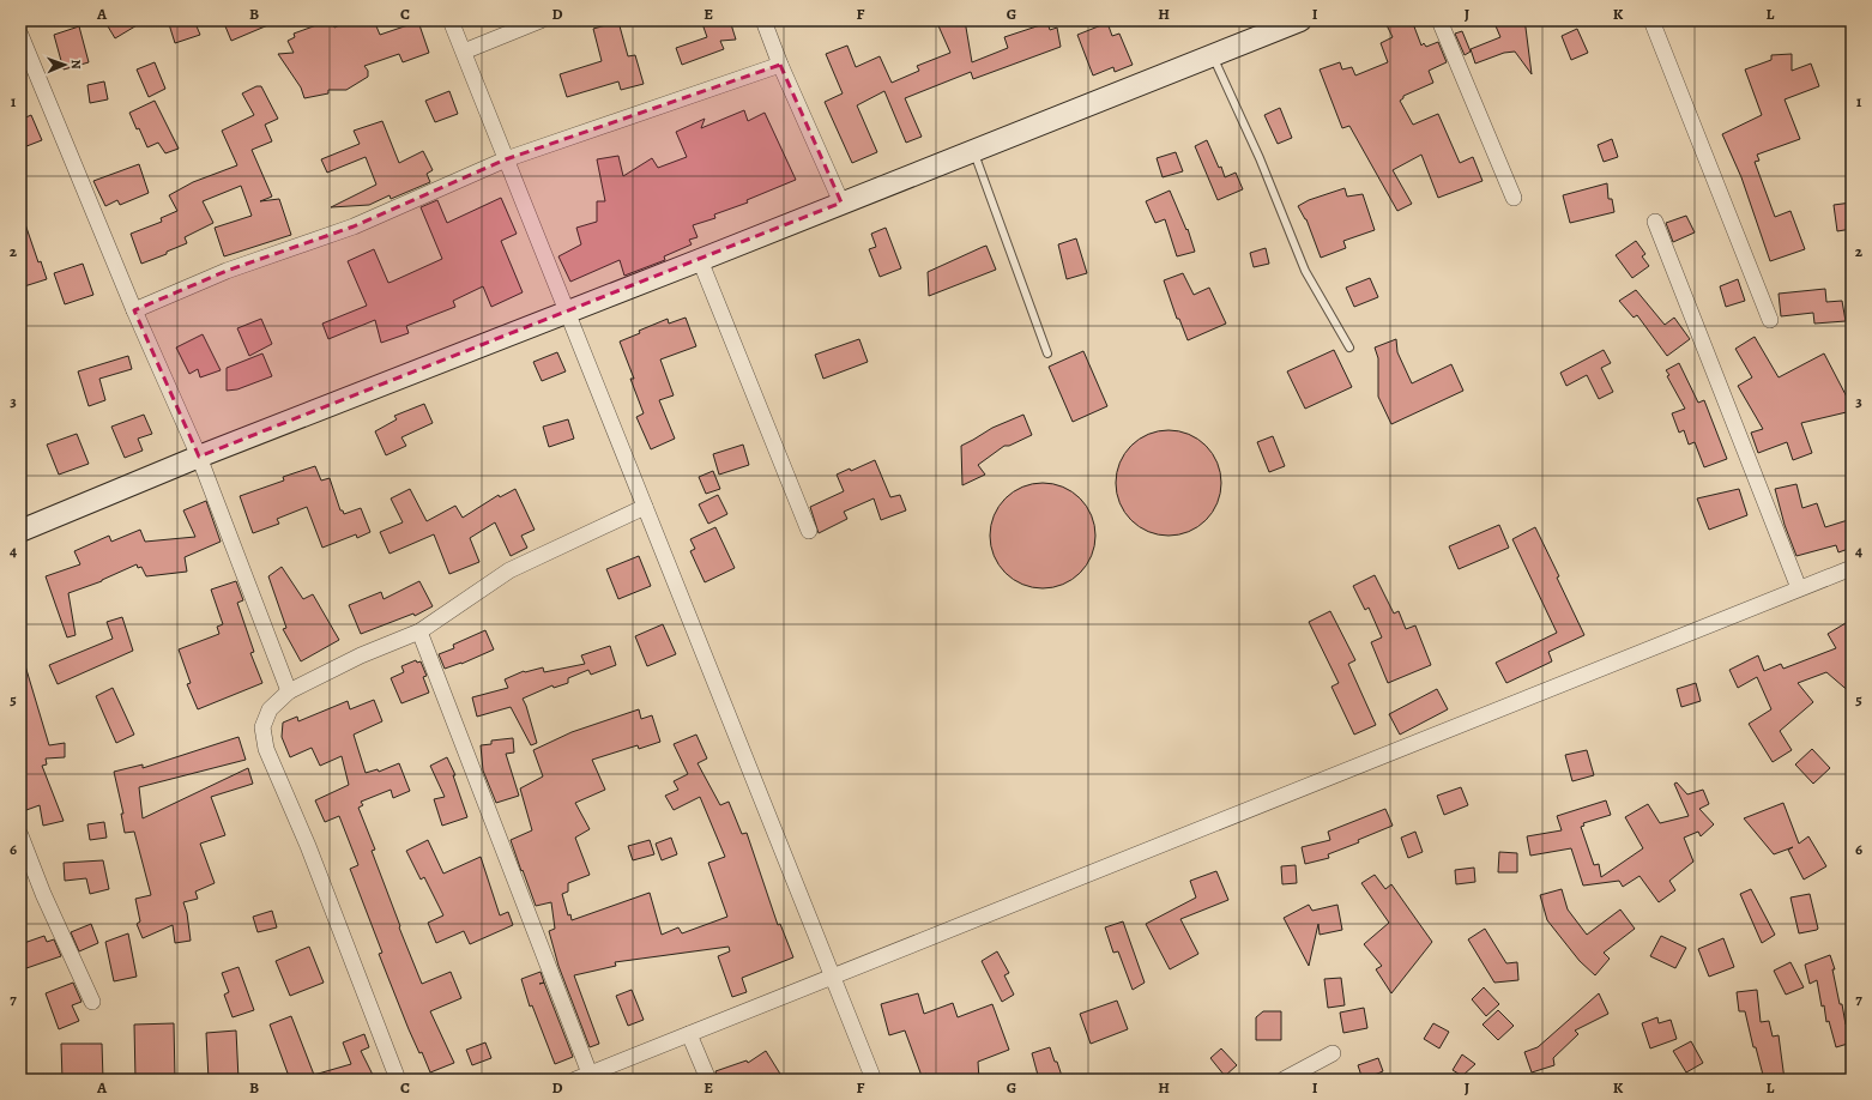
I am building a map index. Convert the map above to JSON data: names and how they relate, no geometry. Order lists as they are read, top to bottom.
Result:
{
  "north": "right",
  "grid": {
    "columns": [
      "A",
      "B",
      "C",
      "D",
      "E",
      "F",
      "G",
      "H",
      "I",
      "J",
      "K",
      "L"
    ],
    "rows": [
      "1",
      "2",
      "3",
      "4",
      "5",
      "6",
      "7"
    ]
  }
}
